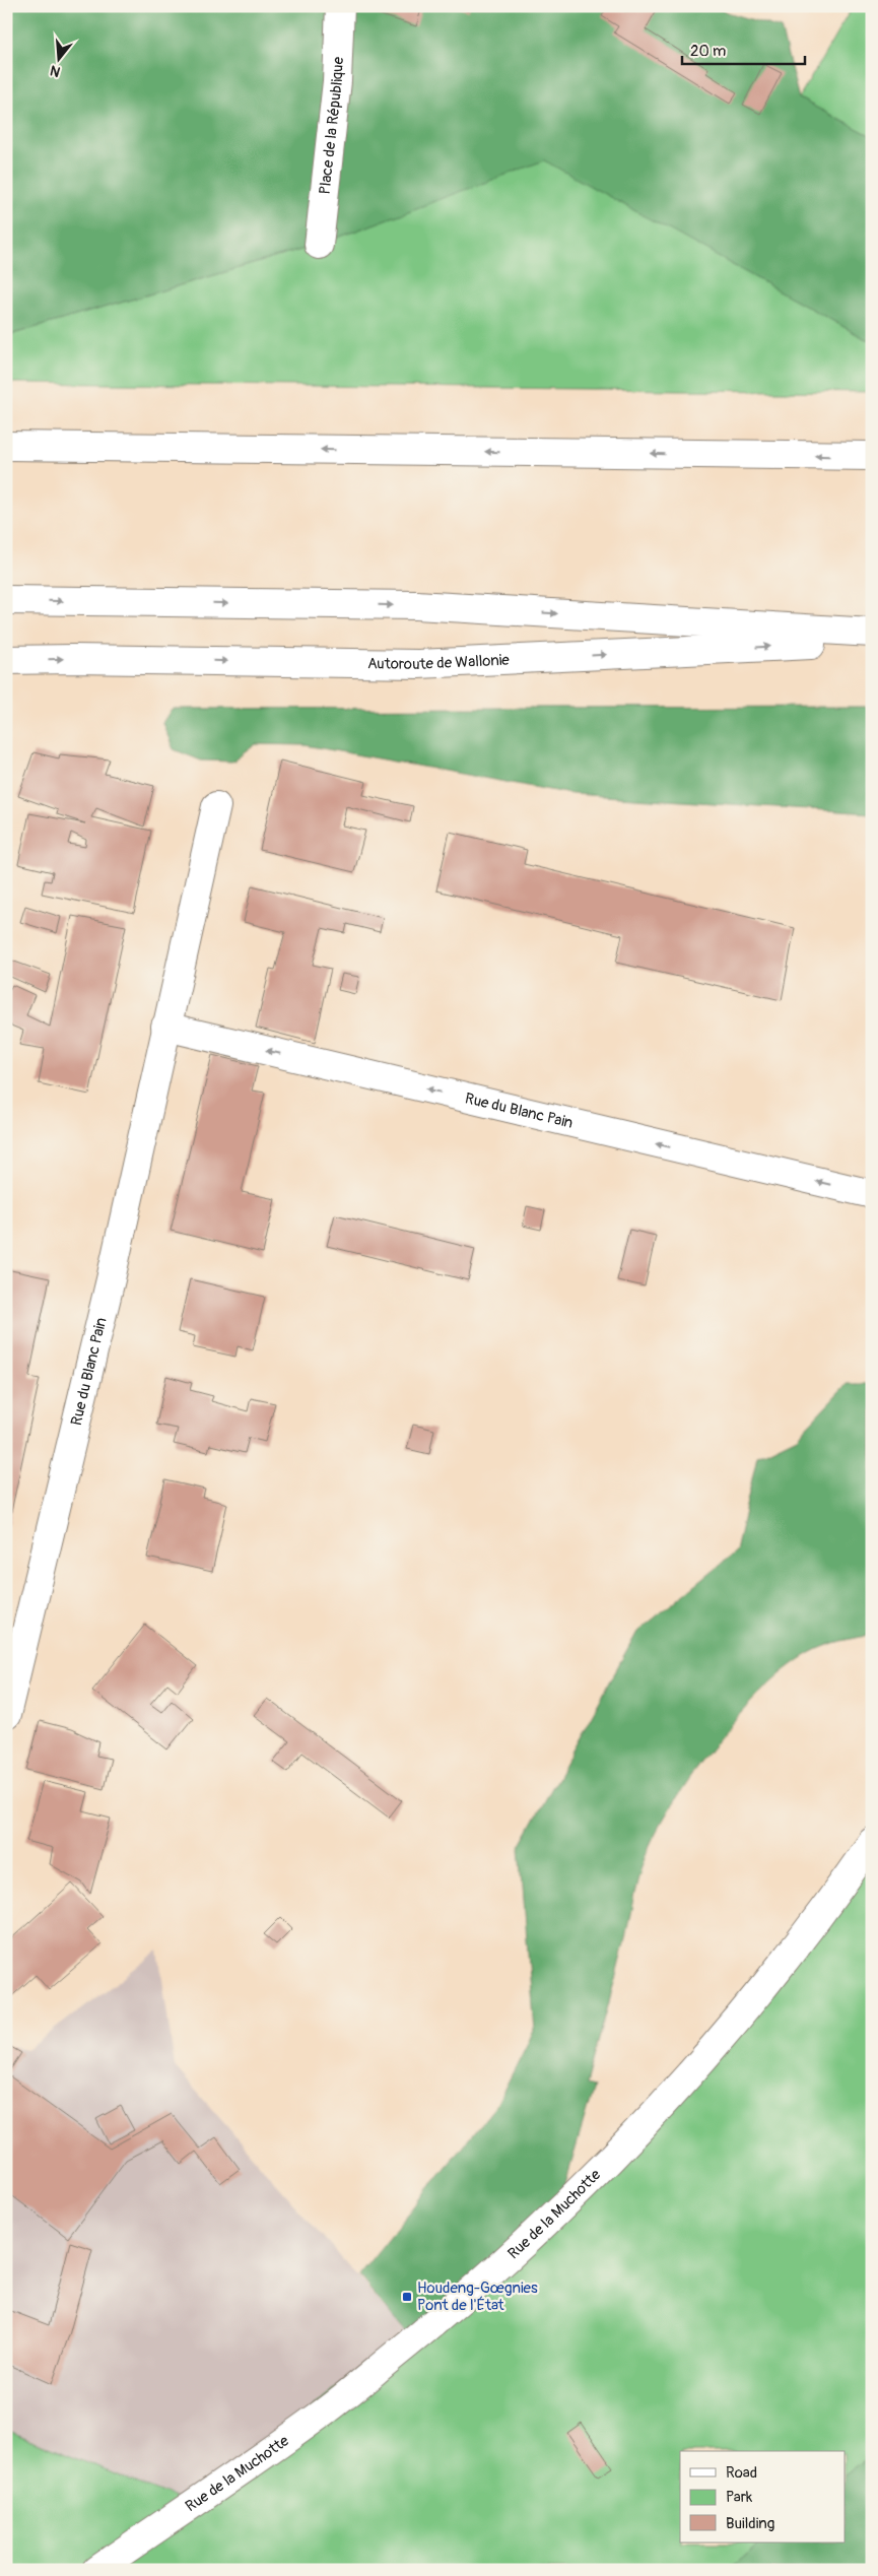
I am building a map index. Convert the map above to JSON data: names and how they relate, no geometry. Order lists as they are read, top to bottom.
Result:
{
  "streets": {
    "main road": [
      "Place de la République",
      "Autoroute de Wallonie",
      "Rue du Blanc Pain",
      "Rue de la Muchotte"
    ]
  },
  "one_way": ["Rue du Blanc Pain"],
  "places": {
    "transit": ["Houdeng-Gœgnies Pont de l'État"]
  },
  "legend": ["Road", "Park", "Building"],
  "scale_bar": "20 m",
  "north": "bottom"
}
